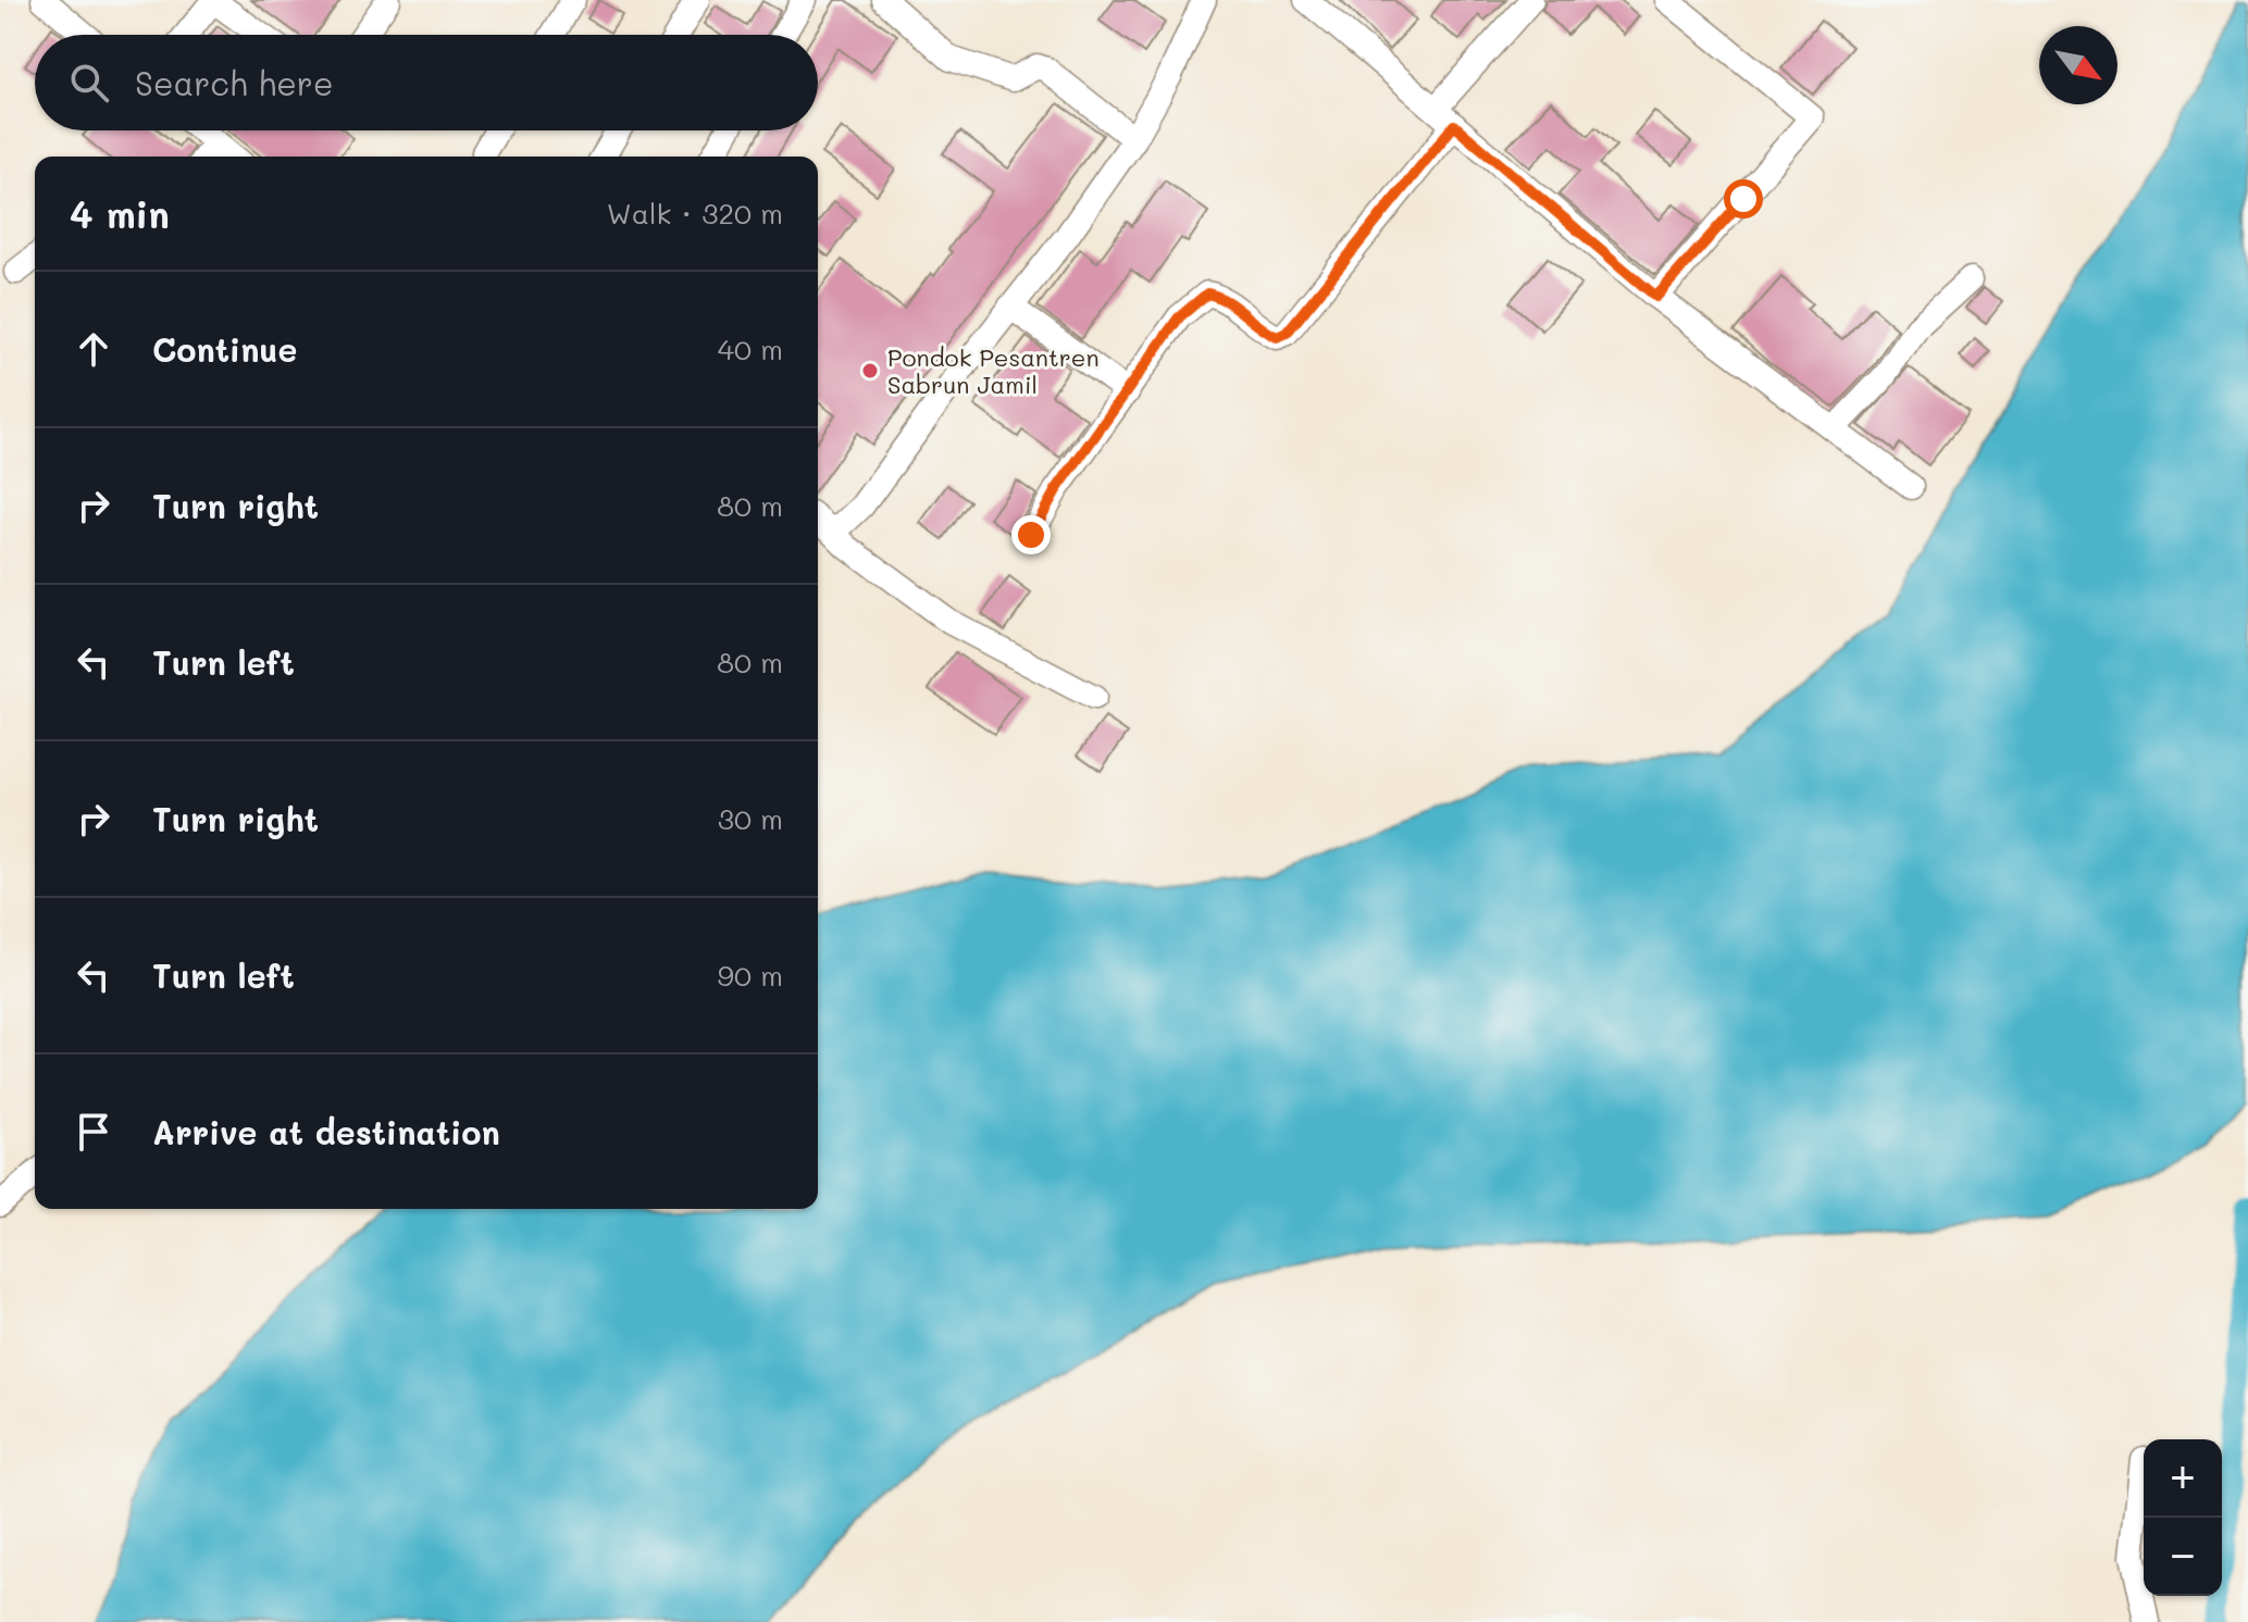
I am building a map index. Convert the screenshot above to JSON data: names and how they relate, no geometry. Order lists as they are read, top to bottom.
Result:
{
  "places": ["Pondok Pesantren Sabrun Jamil"],
  "north": "bottom right",
  "page": {
    "search": "Search here",
    "heading": ["4 min", "Walk · 320 m"],
    "list": [
      ["Continue", "40 m"],
      ["Turn right", "80 m"],
      ["Turn left", "80 m"],
      ["Turn right", "30 m"],
      ["Turn left", "90 m"],
      "Arrive at destination"
    ],
    "map_buttons": ["+", "−"]
  }
}
